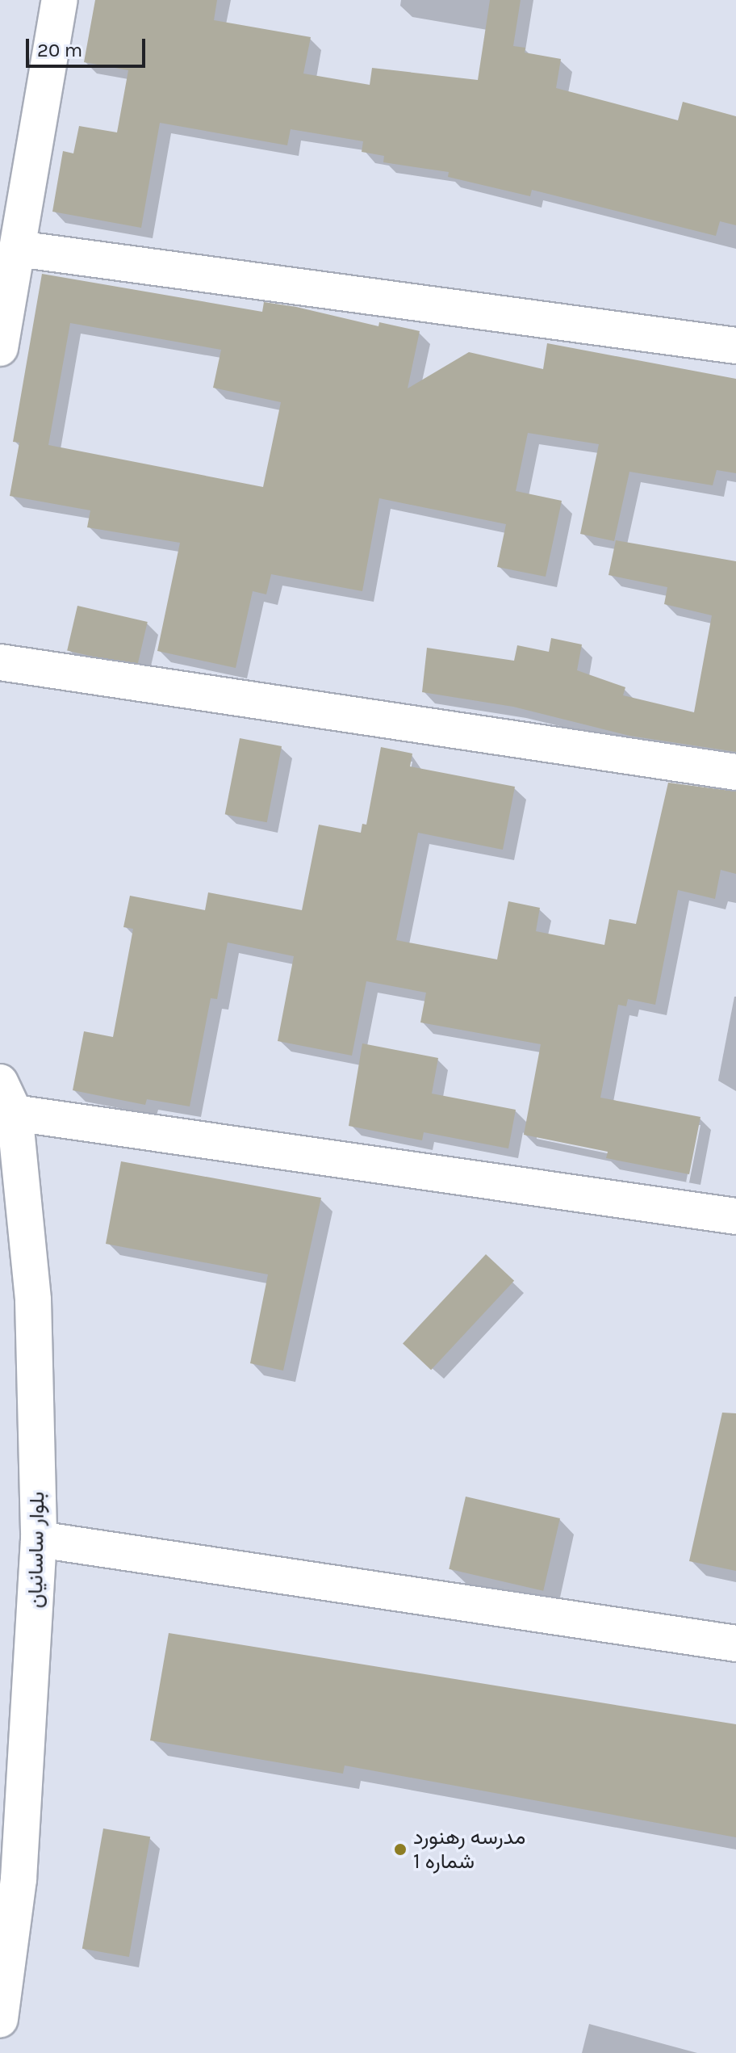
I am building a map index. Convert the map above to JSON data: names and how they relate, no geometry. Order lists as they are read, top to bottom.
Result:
{
  "streets": {
    "main road": ["بلوار ساسانیان"]
  },
  "places": ["مدرسه رهنورد شماره 1"],
  "scale_bar": "20 m"
}
